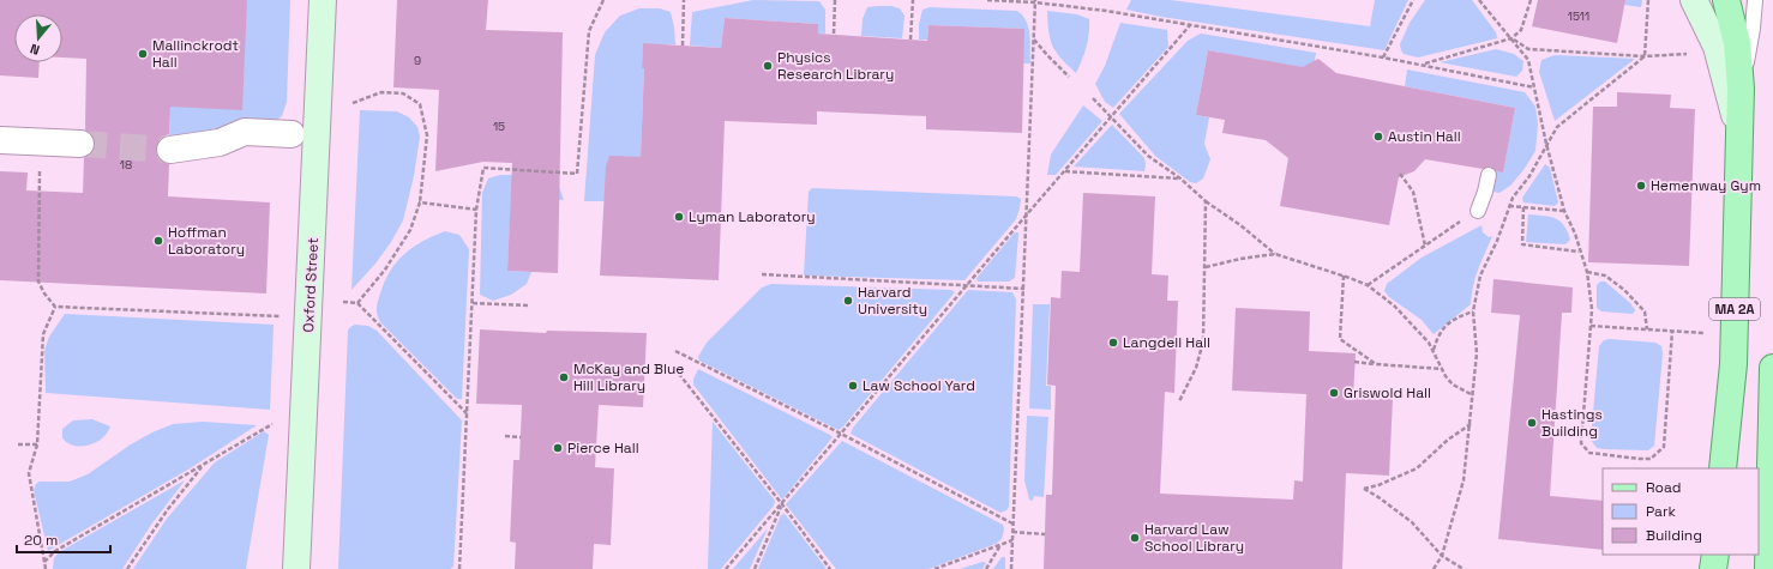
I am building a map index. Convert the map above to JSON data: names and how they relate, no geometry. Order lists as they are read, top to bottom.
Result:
{
  "streets": {
    "main road": ["MA 2A"],
    "street": ["Oxford Street"]
  },
  "places": [
    "Mallinckrodt Hall",
    "Physics Research Library",
    "Austin Hall",
    "Hemenway Gym",
    "Lyman Laboratory",
    "Hoffman Laboratory",
    "Harvard University",
    "Langdell Hall",
    "McKay and Blue Hill Library",
    "Law School Yard",
    "Griswold Hall",
    "Hastings Building",
    "Pierce Hall",
    "Harvard Law School Library"
  ],
  "house_numbers": [
    "1511",
    "9",
    "15",
    "18"
  ],
  "legend": ["Road", "Park", "Building"],
  "scale_bar": "20 m",
  "north": "bottom"
}
